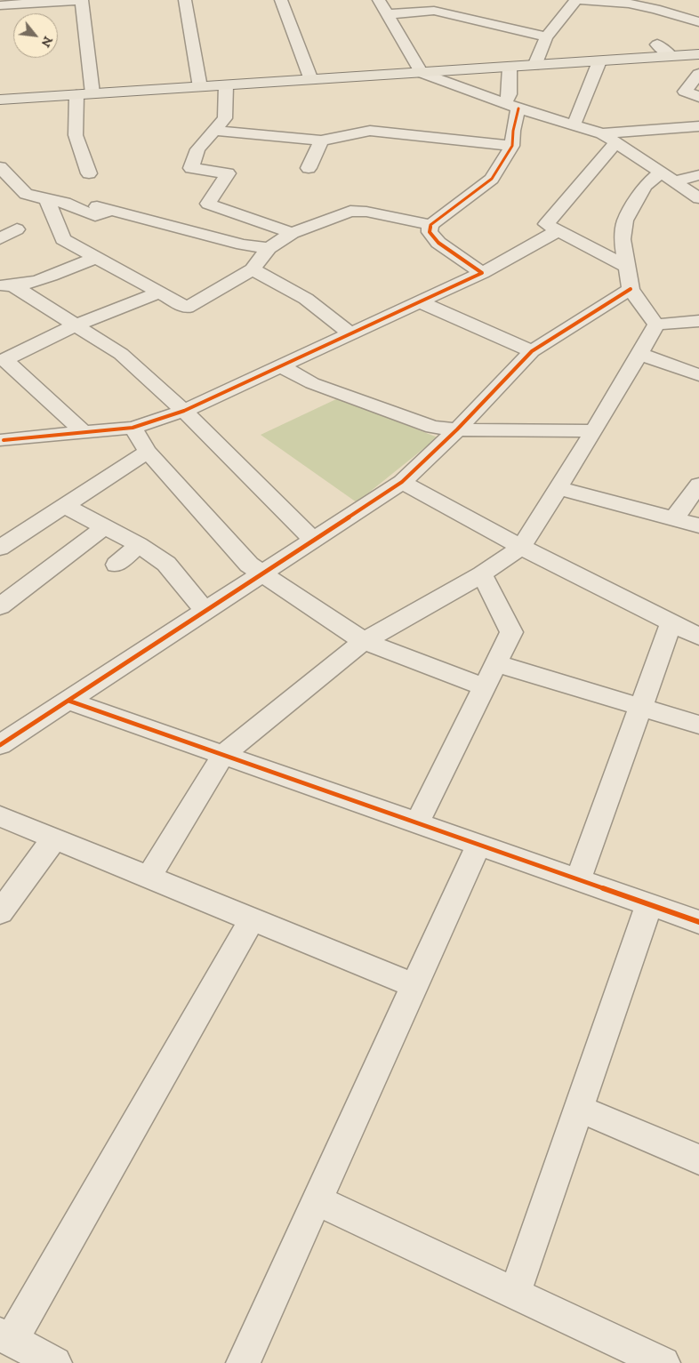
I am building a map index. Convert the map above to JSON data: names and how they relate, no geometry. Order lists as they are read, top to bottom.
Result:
{
  "north": "bottom right"
}
